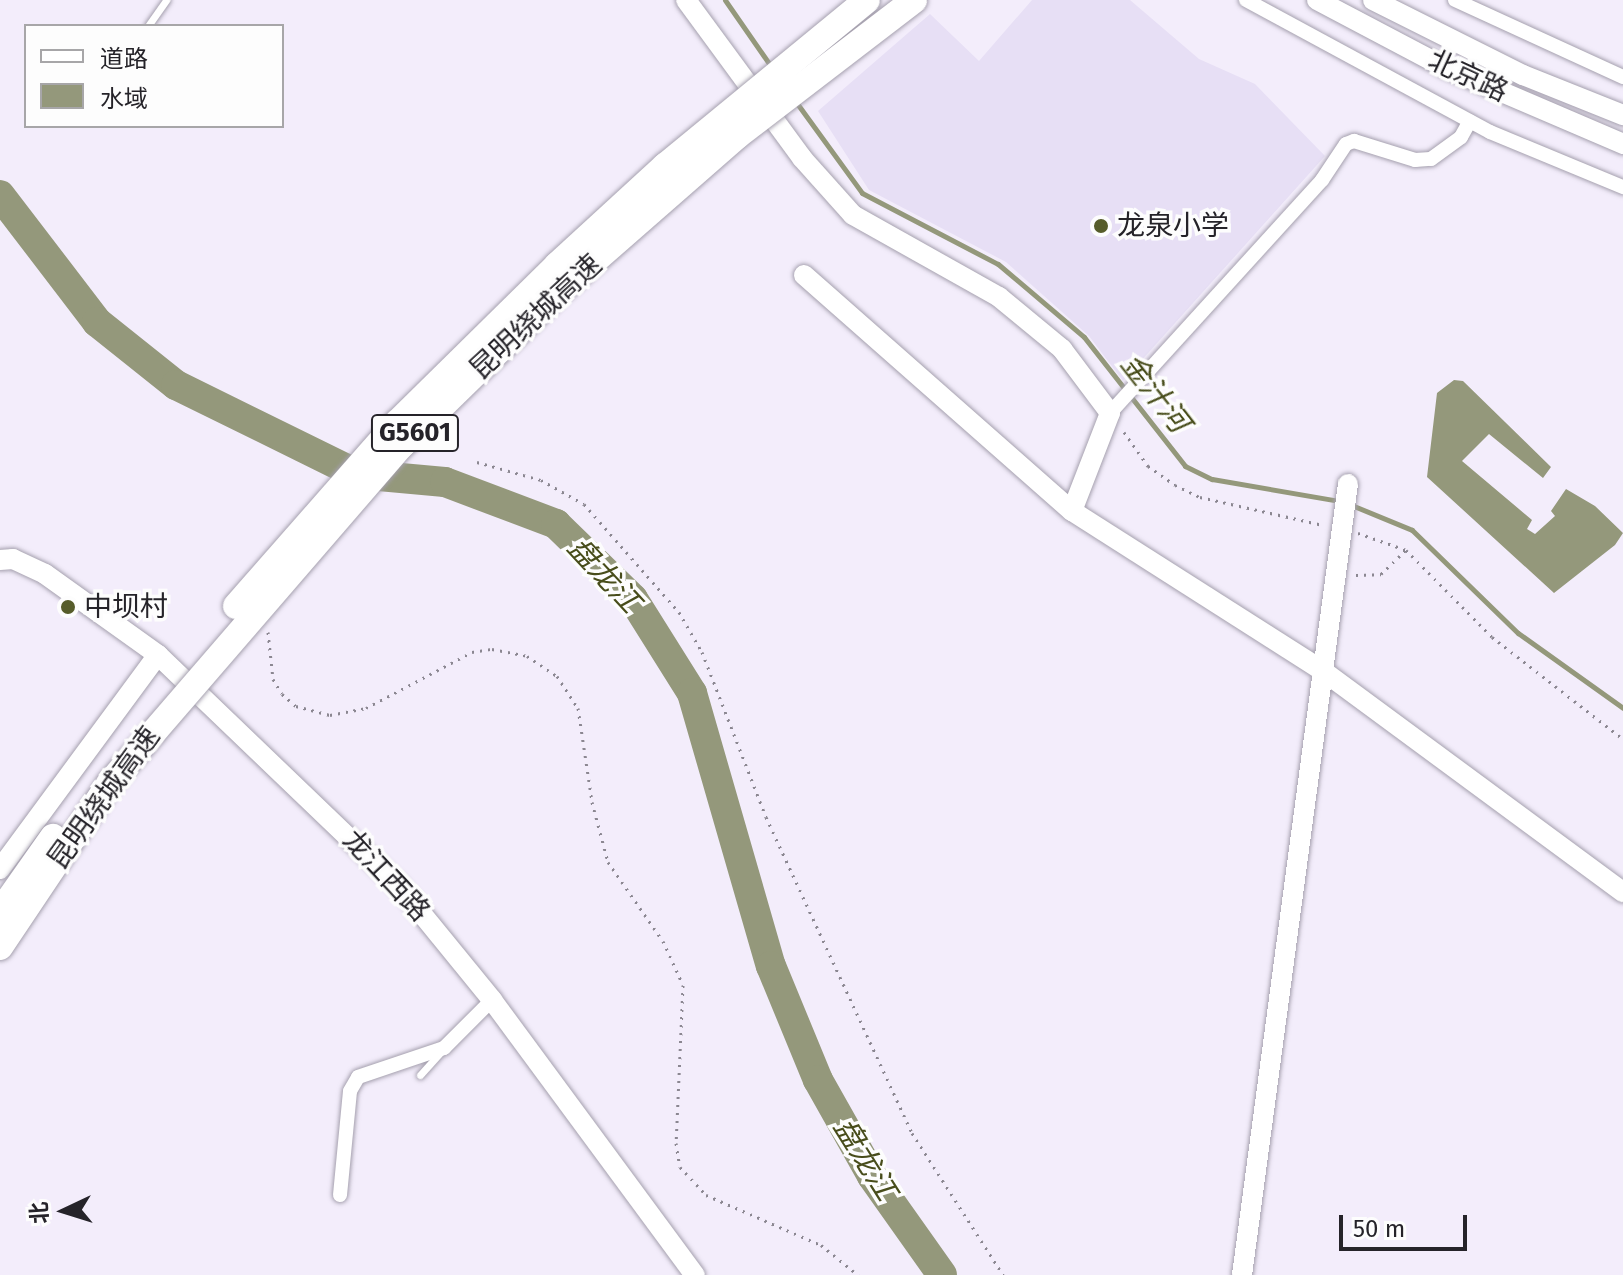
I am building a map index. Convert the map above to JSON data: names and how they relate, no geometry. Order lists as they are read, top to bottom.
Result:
{
  "streets": {
    "highway": ["昆明绕城高速", "G5601"],
    "street": ["北京路", "龙江西路"]
  },
  "water": ["金汁河", "盘龙江"],
  "places": ["龙泉小学", "中坝村"],
  "legend": ["道路", "水域"],
  "scale_bar": "50 m",
  "north": "left"
}
